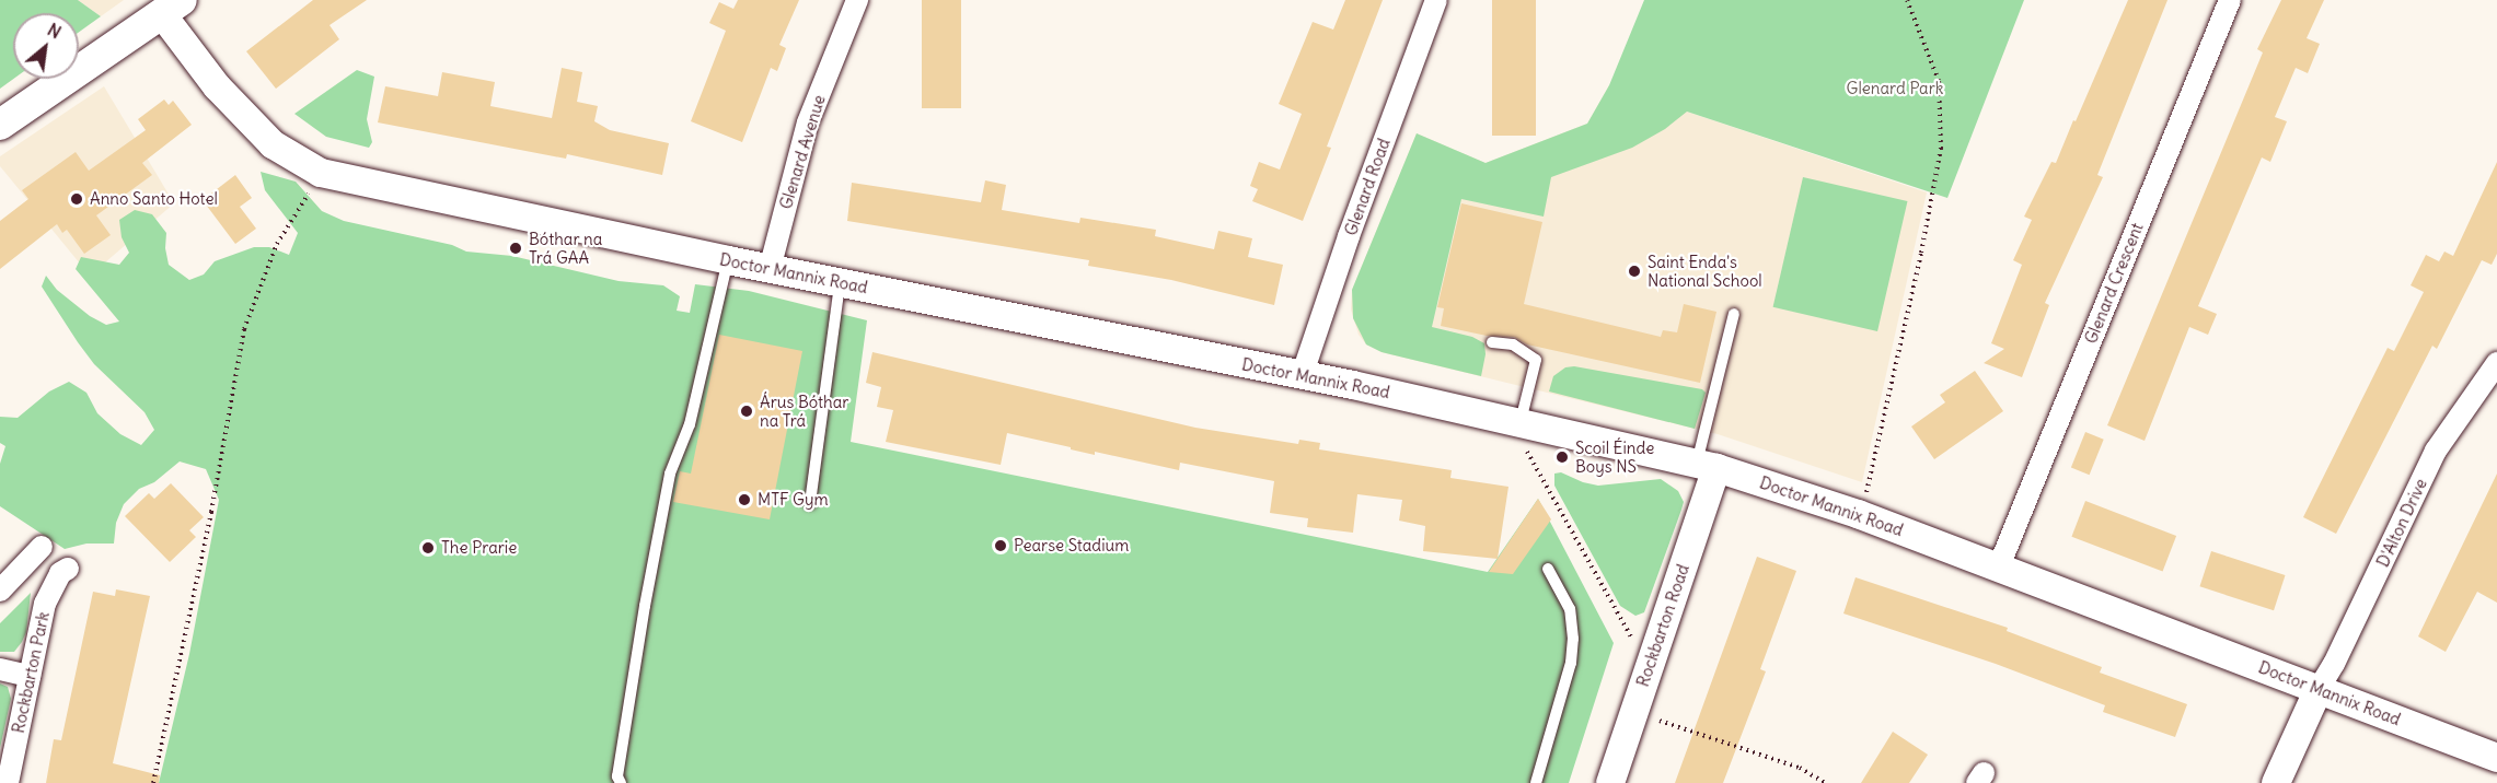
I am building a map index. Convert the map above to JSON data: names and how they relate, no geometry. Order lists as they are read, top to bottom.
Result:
{
  "streets": {
    "street": [
      "Glenard Avenue",
      "Glenard Road",
      "Doctor Mannix Road",
      "Glenard Crescent",
      "D'Alton Drive",
      "Rockbarton Road",
      "Rockbarton Park"
    ]
  },
  "crossings": [
    ["Glenard Avenue", "Doctor Mannix Road"],
    ["Glenard Road", "Doctor Mannix Road"],
    ["Doctor Mannix Road", "Glenard Crescent"],
    ["Doctor Mannix Road", "D'Alton Drive"],
    ["Doctor Mannix Road", "Rockbarton Road"]
  ],
  "parks": ["Glenard Park"],
  "places": [
    "Anno Santo Hotel",
    "Bóthar na Trá GAA",
    "Saint Enda's National School",
    "Árus Bóthar na Trá",
    "Scoil Éinde Boys NS",
    "MTF Gym",
    "Pearse Stadium",
    "The Prarie"
  ],
  "north": "top right"
}
